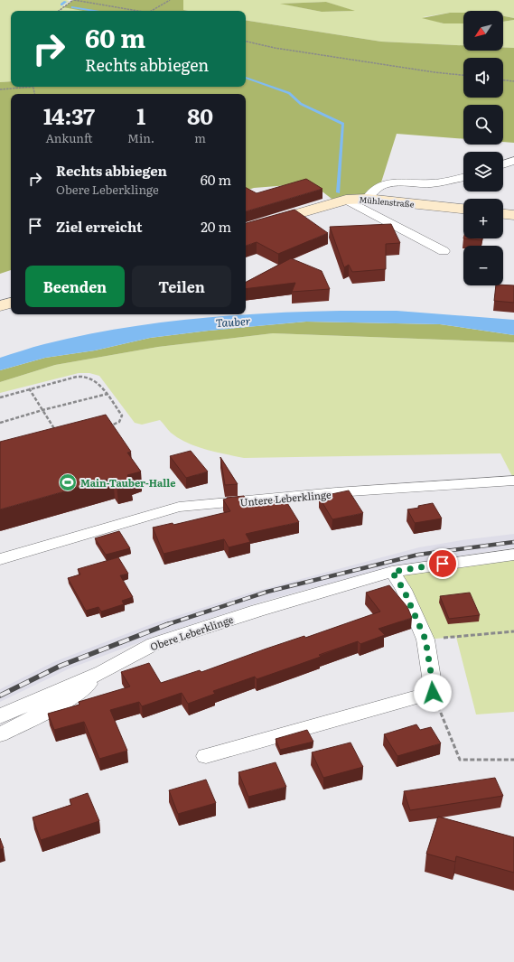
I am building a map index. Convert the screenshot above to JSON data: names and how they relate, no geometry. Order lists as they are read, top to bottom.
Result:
{
  "streets": {
    "main road": ["Mühlenstraße"],
    "street": ["Untere Leberklinge", "Obere Leberklinge"]
  },
  "water": ["Tauber"],
  "places": {
    "sports": ["Main-Tauber-Halle"]
  },
  "north": "bottom left",
  "page": {
    "map_buttons": ["+", "−"],
    "turn": ["60 m", "Rechts abbiegen"],
    "eta": [
      "14:37",
      "Ankunft",
      "1",
      "Min.",
      "80",
      "m"
    ],
    "list": [
      {
        "name": "Rechts abbiegen",
        "note": "Obere Leberklinge",
        "value": "60 m"
      },
      {
        "name": "Ziel erreicht",
        "value": "20 m"
      }
    ],
    "buttons": ["Beenden", "Teilen"]
  }
}
